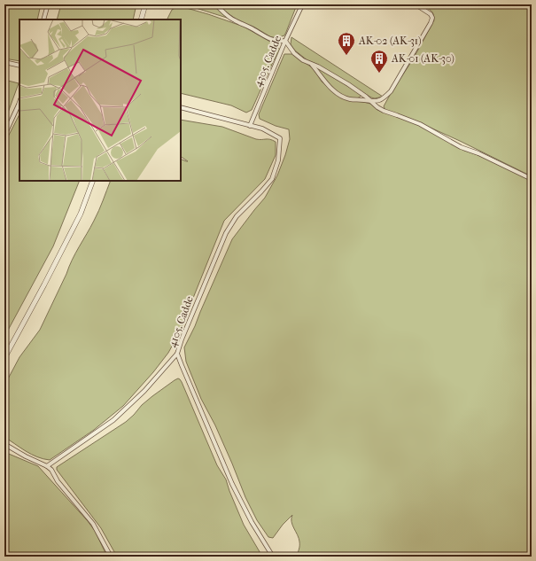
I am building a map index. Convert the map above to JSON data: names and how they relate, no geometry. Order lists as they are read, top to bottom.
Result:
{
  "streets": {
    "street": ["4305. Cadde", "4105. Cadde"]
  },
  "crossings": [
    ["4305. Cadde", "4105. Cadde"]
  ],
  "places": {
    "building": ["AK-02 (AK-31)", "AK-01 (AK-30)"]
  }
}
